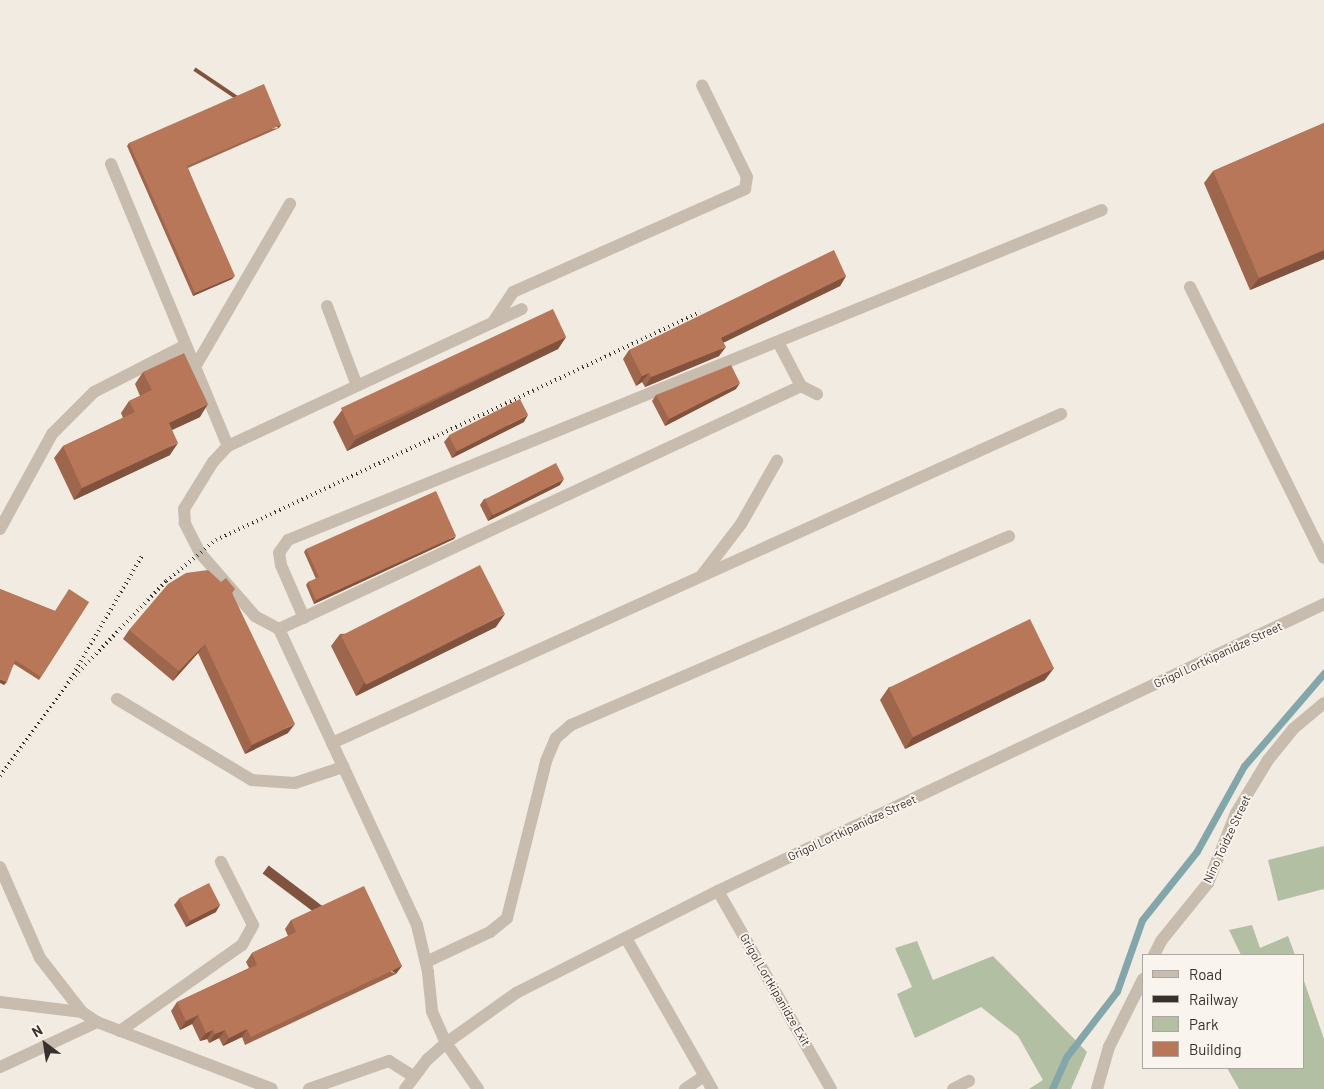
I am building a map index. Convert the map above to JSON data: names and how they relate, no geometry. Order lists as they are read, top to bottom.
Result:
{
  "streets": {
    "street": ["Grigol Lortkipanidze Street", "Nino Toidze Street", "Grigol Lortkipanidze Exit"]
  },
  "crossings": [
    ["Grigol Lortkipanidze Street", "Grigol Lortkipanidze Exit"]
  ],
  "legend": [
    "Road",
    "Railway",
    "Park",
    "Building"
  ],
  "north": "top left"
}
